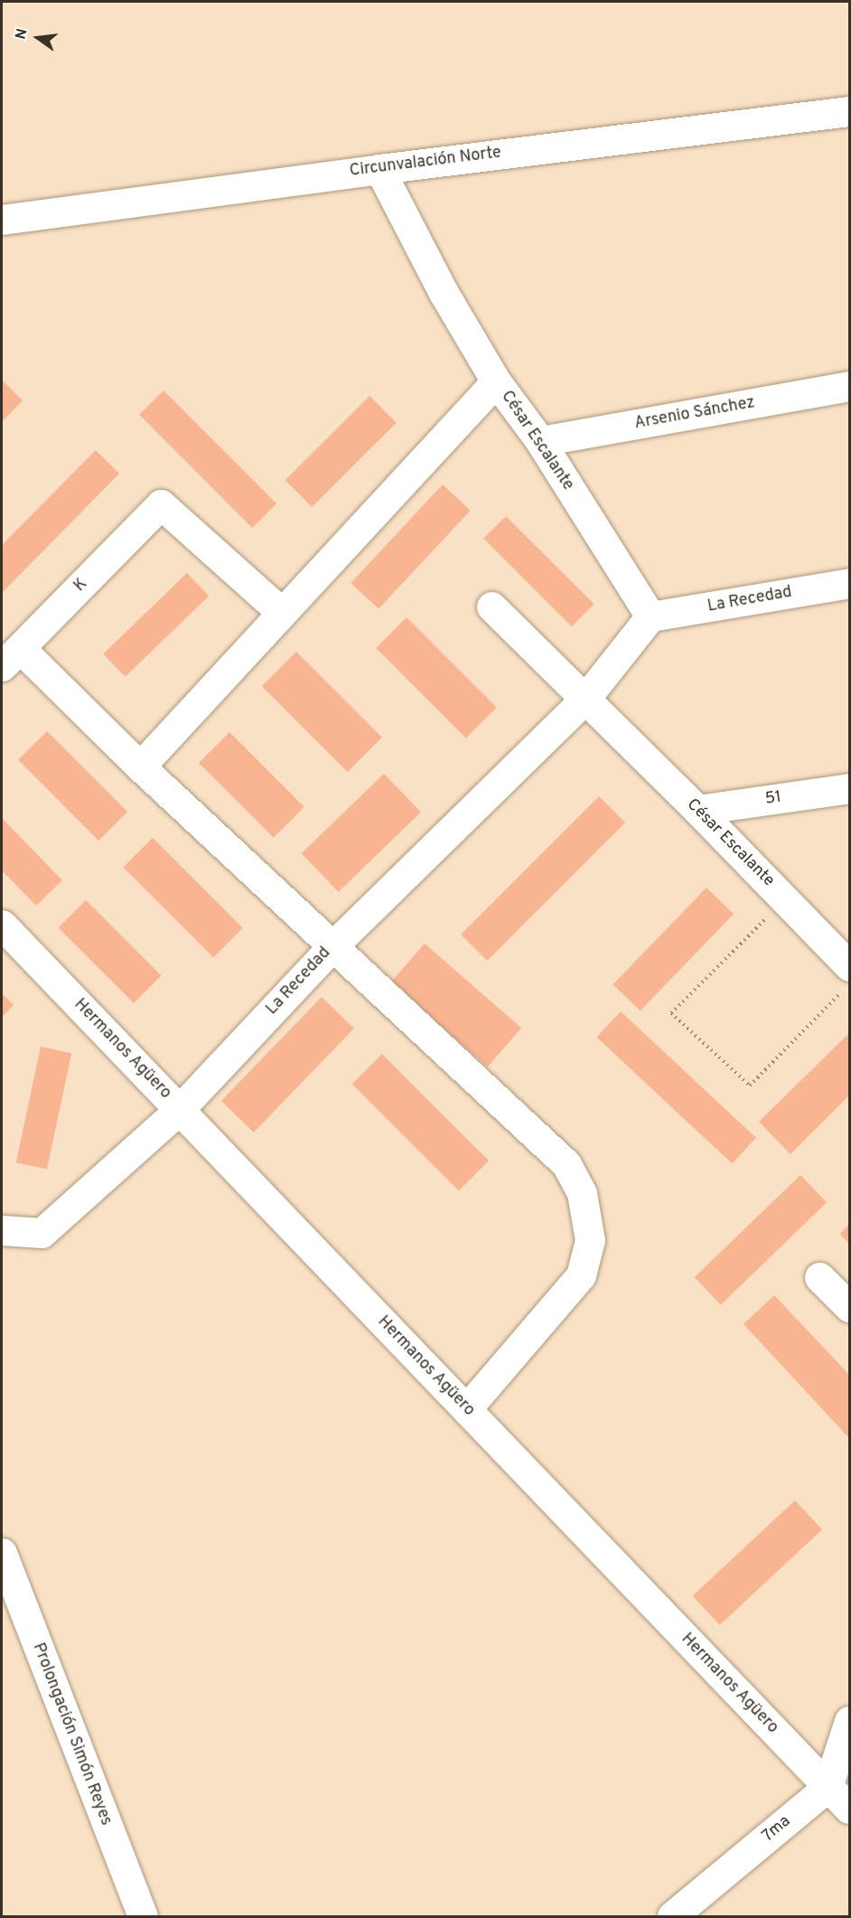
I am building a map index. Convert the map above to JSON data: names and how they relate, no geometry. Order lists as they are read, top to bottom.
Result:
{
  "streets": {
    "street": [
      "Circunvalación Norte",
      "Arsenio Sánchez",
      "César Escalante",
      "K",
      "La Recedad",
      "51",
      "Hermanos Agüero",
      "Prolongación Simón Reyes",
      "7ma"
    ]
  },
  "crossings": [
    ["Circunvalación Norte", "César Escalante"],
    ["Arsenio Sánchez", "César Escalante"],
    ["César Escalante", "La Recedad"],
    ["César Escalante", "51"],
    ["La Recedad", "Hermanos Agüero"],
    ["Hermanos Agüero", "7ma"]
  ],
  "north": "left"
}
